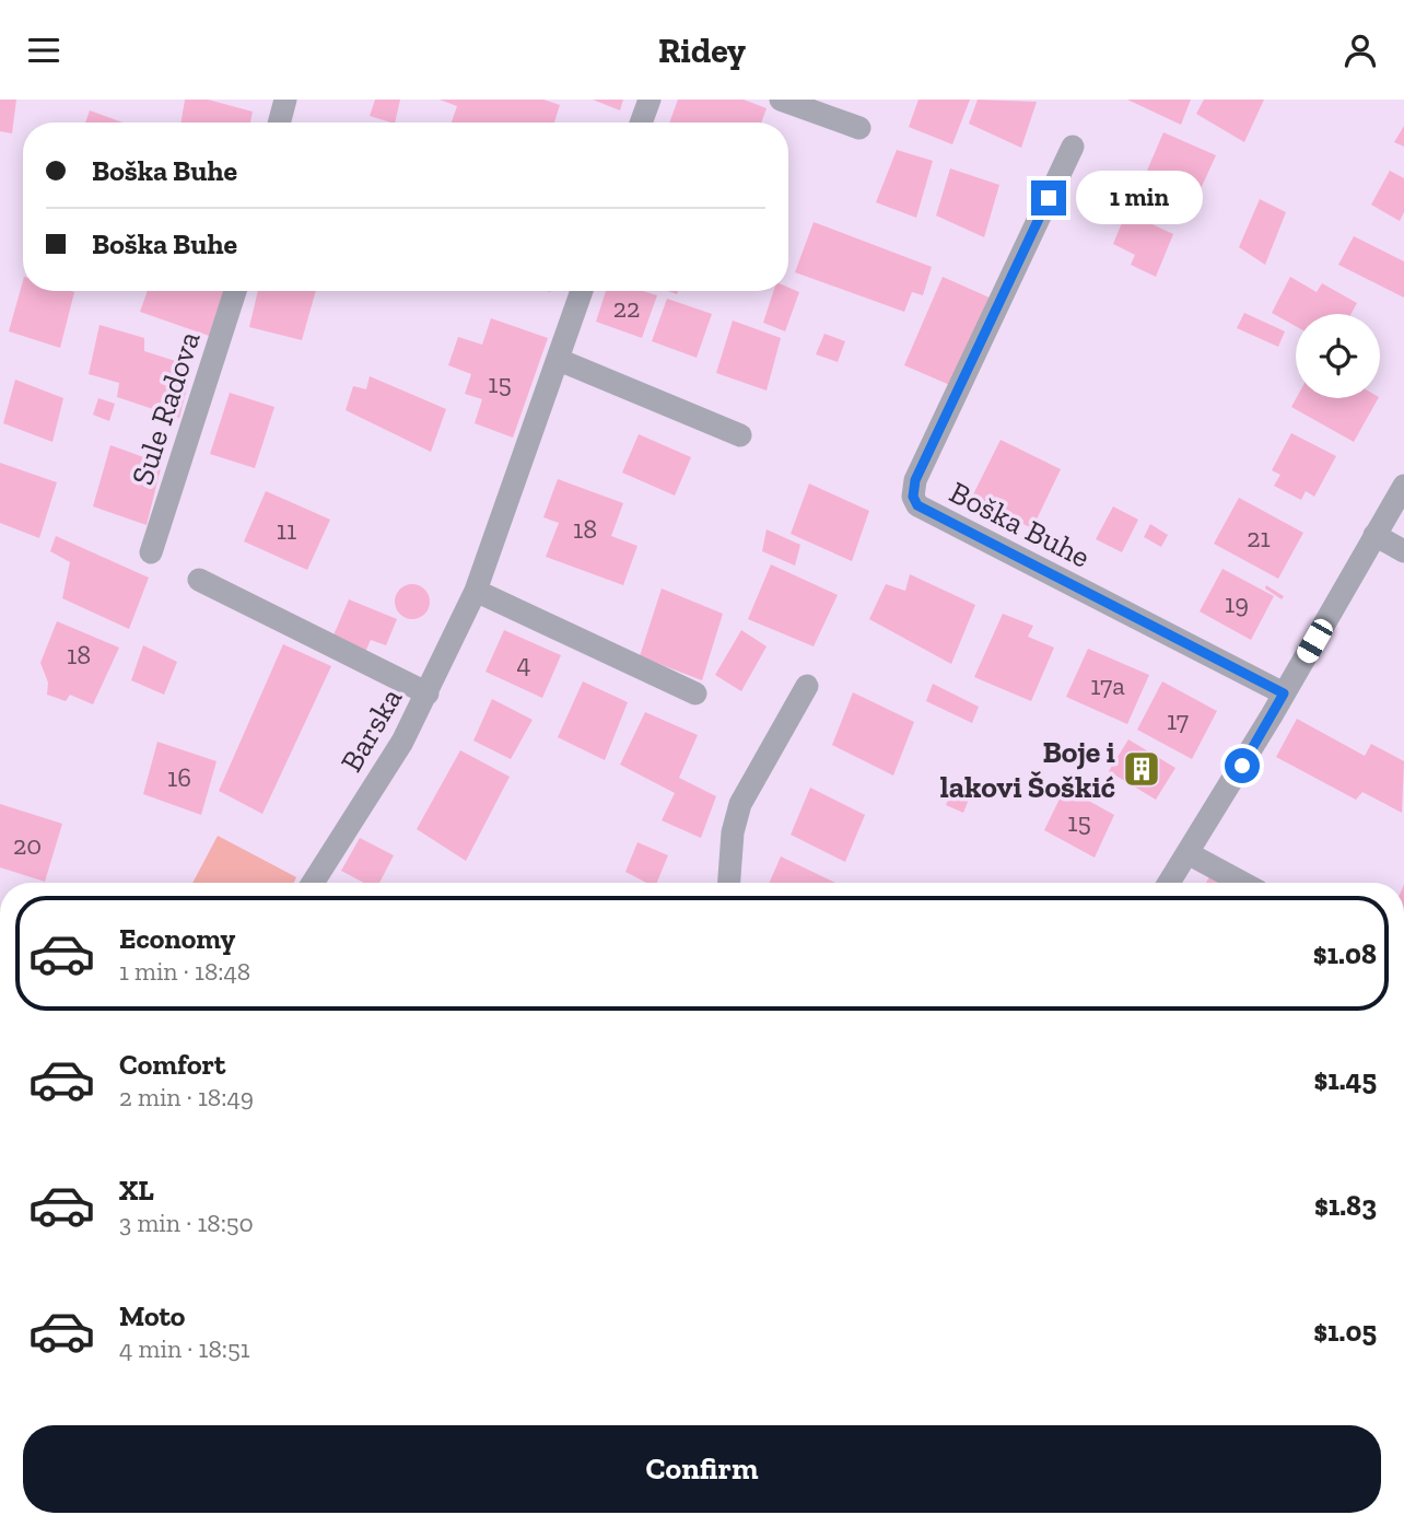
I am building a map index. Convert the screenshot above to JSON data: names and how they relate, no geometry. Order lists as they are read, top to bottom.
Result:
{
  "streets": {
    "street": ["Sule Radova", "Boška Buhe", "Barska"]
  },
  "places": {
    "building": ["Boje i lakovi Šoškić"]
  },
  "house_numbers": [
    "22",
    "15",
    "18",
    "11",
    "21",
    "19",
    "18",
    "4",
    "17a",
    "17",
    "16",
    "15",
    "20"
  ],
  "page": {
    "header": "Ridey",
    "banner": ["Boška Buhe", "Boška Buhe"],
    "bubble": "1 min",
    "list": [
      {
        "name": "Economy",
        "note": "1 min · 18:48",
        "value": "$1.08"
      },
      {
        "name": "Comfort",
        "note": "2 min · 18:49",
        "value": "$1.45"
      },
      {
        "name": "XL",
        "note": "3 min · 18:50",
        "value": "$1.83"
      },
      {
        "name": "Moto",
        "note": "4 min · 18:51",
        "value": "$1.05"
      }
    ],
    "buttons": "Confirm"
  }
}
